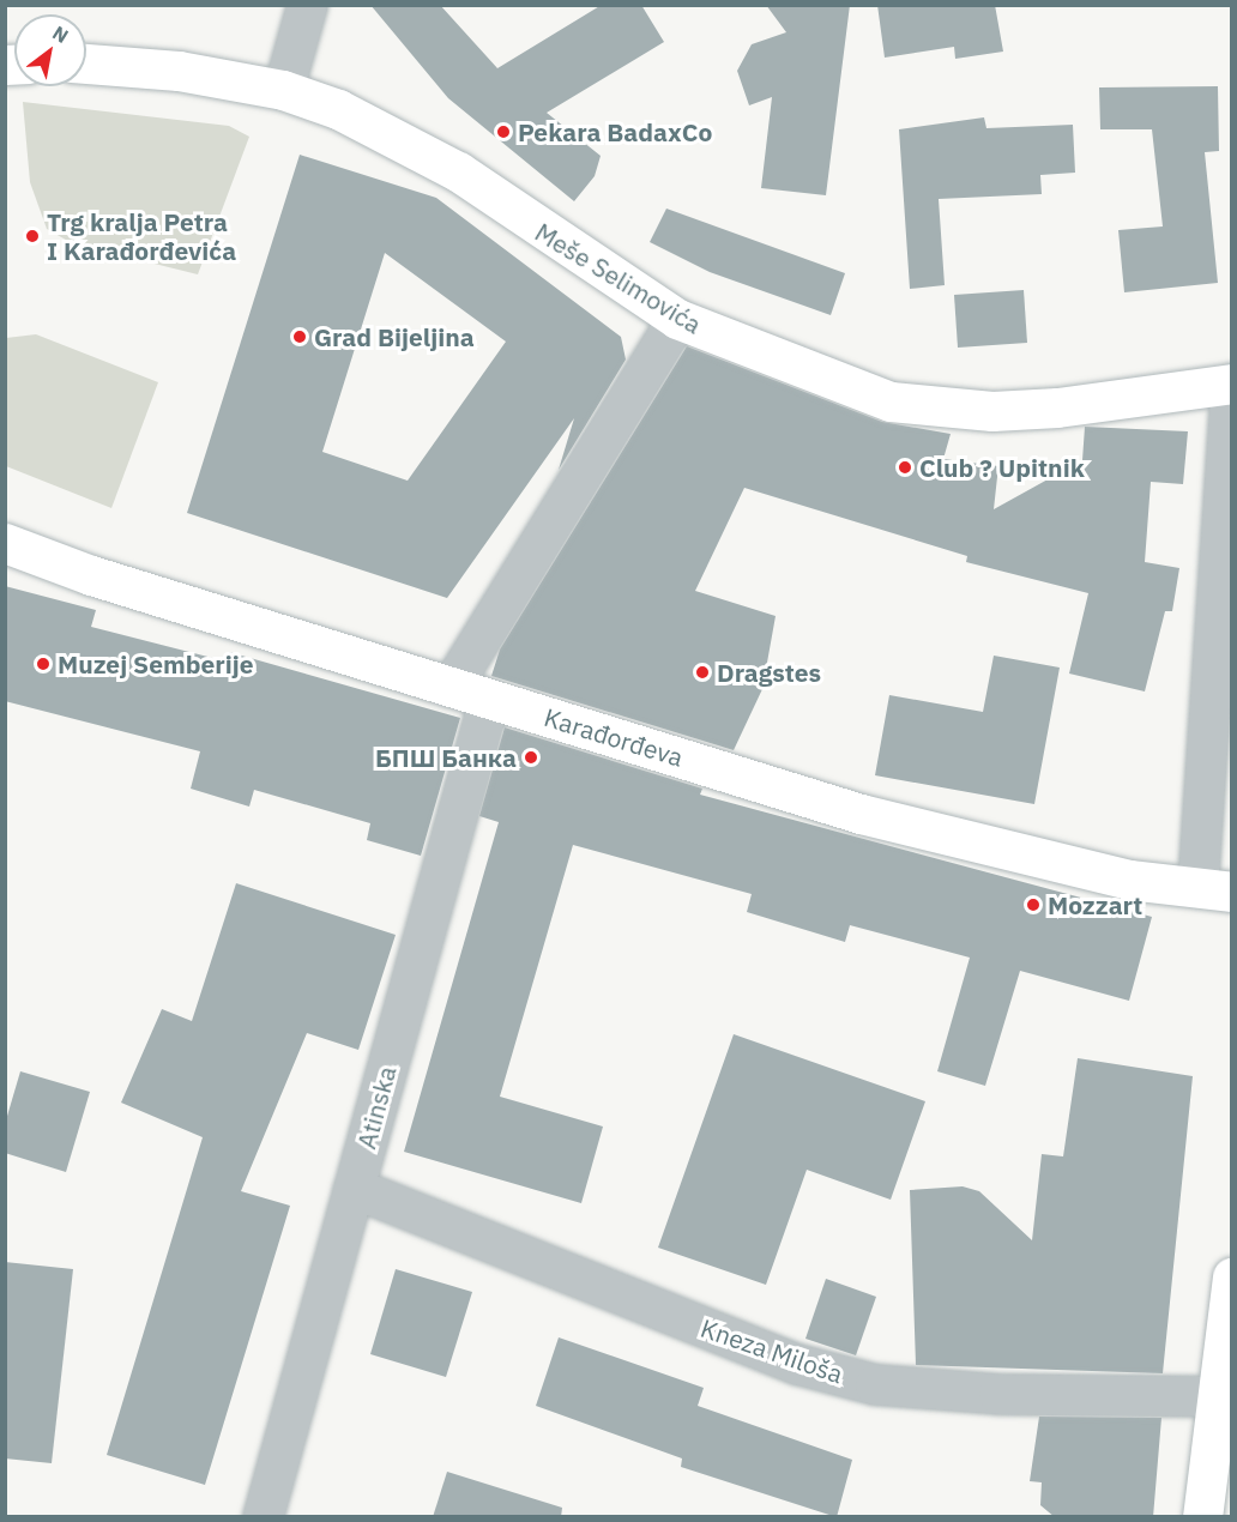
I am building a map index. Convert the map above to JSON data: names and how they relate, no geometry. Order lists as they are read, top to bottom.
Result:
{
  "streets": {
    "main road": ["Meše Selimovića", "Karađorđeva"],
    "street": ["Atinska", "Kneza Miloša"]
  },
  "crossings": [
    ["Karađorđeva", "Atinska"],
    ["Atinska", "Kneza Miloša"]
  ],
  "places": [
    "Pekara BadaxCo",
    "Trg kralja Petra I Karađorđevića",
    "Grad Bijeljina",
    "Club ? Upitnik",
    "Muzej Semberije",
    "Dragstes",
    "БПШ Банка",
    "Mozzart"
  ],
  "north": "top right"
}
